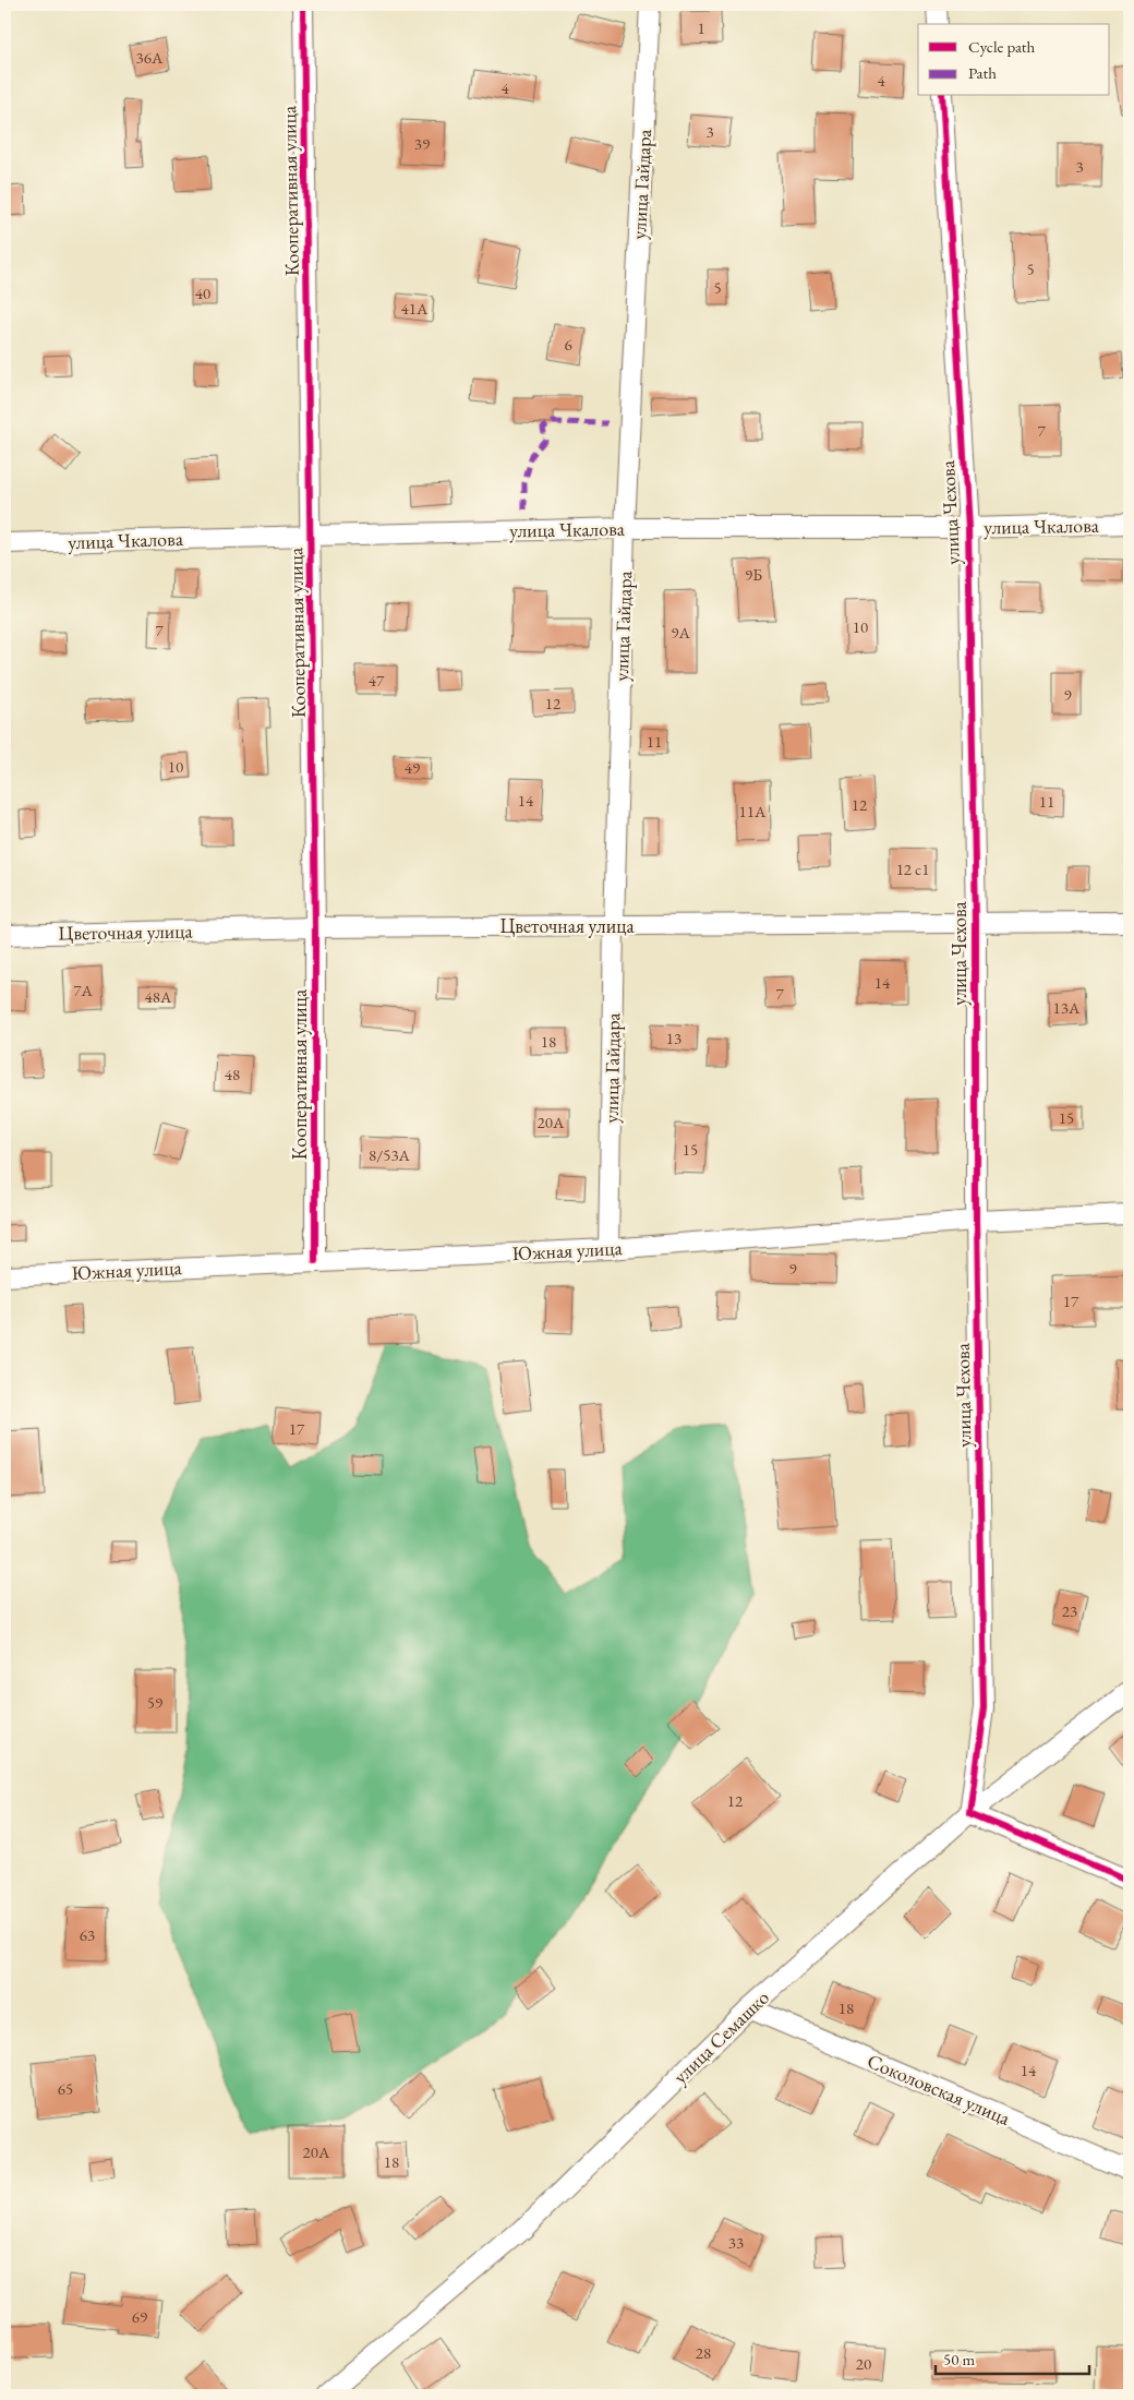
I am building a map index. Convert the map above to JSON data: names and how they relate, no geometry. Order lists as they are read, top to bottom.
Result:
{
  "streets": {
    "street": [
      "улица Гайдара",
      "Кооперативная улица",
      "улица Чехова",
      "улица Чкалова",
      "Цветочная улица",
      "Южная улица",
      "улица Семашко",
      "Соколовская улица"
    ]
  },
  "crossings": [
    ["улица Гайдара", "улица Чкалова"],
    ["улица Гайдара", "Цветочная улица"],
    ["улица Гайдара", "Южная улица"],
    ["Кооперативная улица", "улица Чкалова"],
    ["Кооперативная улица", "Цветочная улица"],
    ["Кооперативная улица", "Южная улица"],
    ["улица Чехова", "улица Чкалова"],
    ["улица Чехова", "Цветочная улица"],
    ["улица Чехова", "Южная улица"],
    ["улица Чехова", "улица Семашко"],
    ["улица Семашко", "Соколовская улица"]
  ],
  "house_numbers": [
    "1",
    "36А",
    "4",
    "4",
    "3",
    "39",
    "3",
    "5",
    "5",
    "40",
    "41А",
    "6",
    "7",
    "9Б",
    "10",
    "7",
    "9А",
    "47",
    "9",
    "12",
    "11",
    "10",
    "49",
    "14",
    "11",
    "12",
    "11А",
    "12 с1",
    "14",
    "7А",
    "7",
    "48А",
    "13А",
    "13",
    "18",
    "48",
    "15",
    "20А",
    "15",
    "8/53А",
    "9",
    "17",
    "17",
    "23",
    "59",
    "12",
    "63",
    "18",
    "14",
    "65",
    "20А",
    "18",
    "33",
    "69",
    "28",
    "20"
  ],
  "legend": ["Cycle path", "Path"],
  "scale_bar": "50 m"
}
